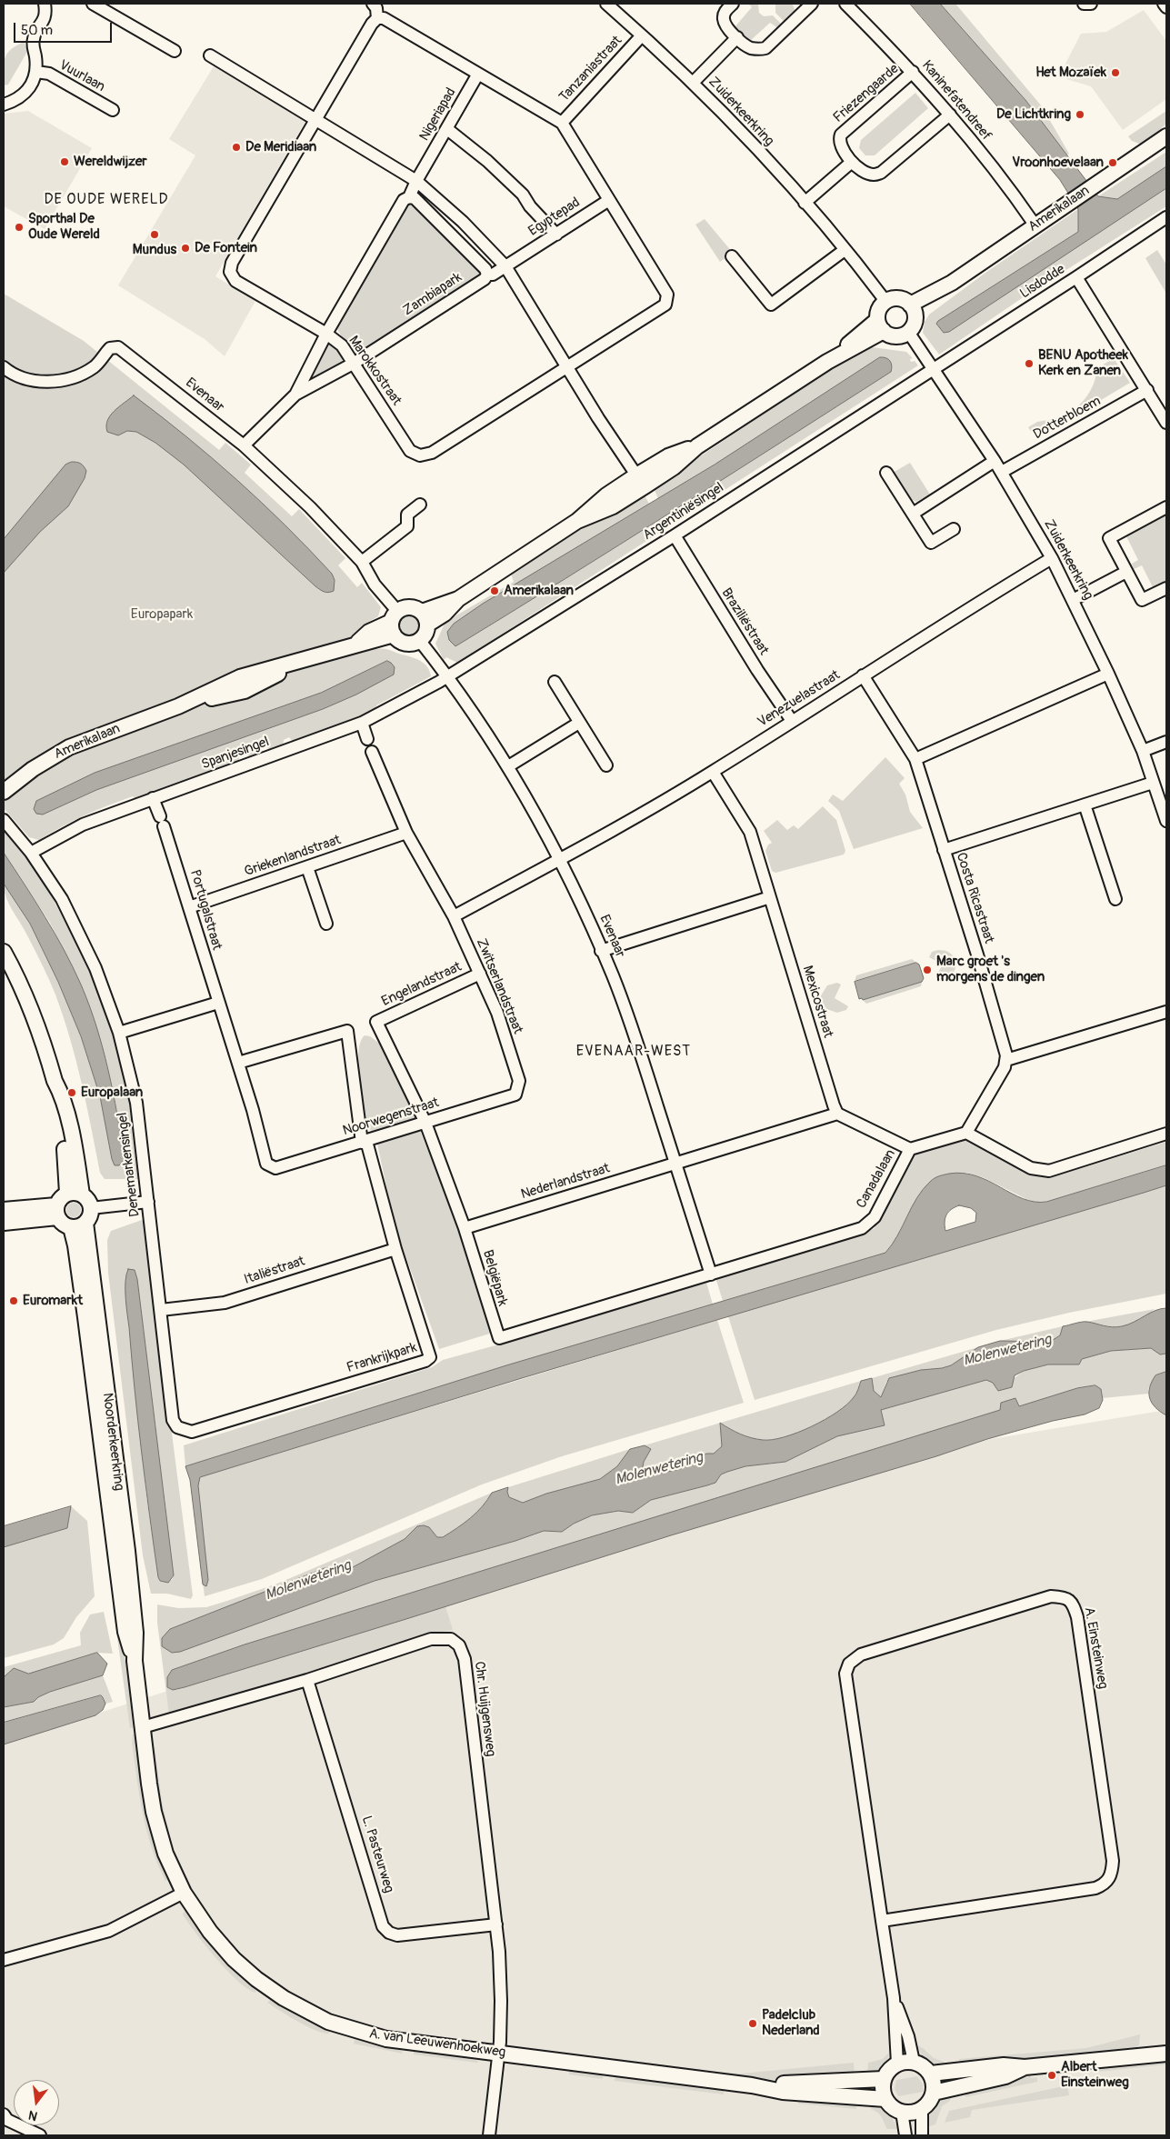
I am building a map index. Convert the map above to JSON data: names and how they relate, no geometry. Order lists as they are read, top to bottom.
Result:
{
  "streets": {
    "street": [
      "Tanzaniastraat",
      "Vuurlaan",
      "Friezengaarde",
      "Kaninefatendreef",
      "Zuiderkeerkring",
      "Nigeriapad",
      "Amerikalaan",
      "Egyptepad",
      "Lisdodde",
      "Zambiapark",
      "Marokkostraat",
      "Evenaar",
      "Dotterbloem",
      "Argentiniësingel",
      "Braziliëstraat",
      "Venezuelastraat",
      "Spanjesingel",
      "Griekenlandstraat",
      "Costa Ricastraat",
      "Portugalstraat",
      "Engelandstraat",
      "Zwitserlandstraat",
      "Mexicostraat",
      "Noorwegenstraat",
      "Denemarkensingel",
      "Canadalaan",
      "Nederlandstraat",
      "Italiëstraat",
      "Belgiëpark",
      "Frankrijkpark",
      "Noorderkeerkring",
      "A. Einsteinweg",
      "Chr. Huijgensweg",
      "L. Pasteurweg",
      "A. van Leeuwenhoekweg"
    ]
  },
  "crossings": [
    ["Tanzaniastraat", "Zuiderkeerkring"],
    ["Tanzaniastraat", "Marokkostraat"],
    ["Friezengaarde", "Kaninefatendreef"],
    ["Kaninefatendreef", "Amerikalaan"],
    ["Zuiderkeerkring", "Amerikalaan"],
    ["Zuiderkeerkring", "Lisdodde"],
    ["Zuiderkeerkring", "Dotterbloem"],
    ["Zuiderkeerkring", "Argentiniësingel"],
    ["Zuiderkeerkring", "Venezuelastraat"],
    ["Zuiderkeerkring", "Costa Ricastraat"],
    ["Nigeriapad", "Zambiapark"],
    ["Nigeriapad", "Marokkostraat"],
    ["Amerikalaan", "Evenaar"],
    ["Egyptepad", "Zambiapark"],
    ["Egyptepad", "Marokkostraat"],
    ["Lisdodde", "Argentiniësingel"],
    ["Zambiapark", "Marokkostraat"],
    ["Zambiapark", "Evenaar"],
    ["Evenaar", "Argentiniësingel"],
    ["Evenaar", "Venezuelastraat"],
    ["Evenaar", "Spanjesingel"],
    ["Evenaar", "Canadalaan"],
    ["Evenaar", "Nederlandstraat"],
    ["Evenaar", "Belgiëpark"],
    ["Argentiniësingel", "Braziliëstraat"],
    ["Argentiniësingel", "Spanjesingel"],
    ["Braziliëstraat", "Venezuelastraat"],
    ["Venezuelastraat", "Costa Ricastraat"],
    ["Venezuelastraat", "Mexicostraat"],
    ["Spanjesingel", "Portugalstraat"],
    ["Spanjesingel", "Denemarkensingel"],
    ["Griekenlandstraat", "Portugalstraat"],
    ["Griekenlandstraat", "Zwitserlandstraat"],
    ["Portugalstraat", "Noorwegenstraat"],
    ["Portugalstraat", "Frankrijkpark"],
    ["Engelandstraat", "Zwitserlandstraat"],
    ["Engelandstraat", "Belgiëpark"],
    ["Zwitserlandstraat", "Noorwegenstraat"],
    ["Noorwegenstraat", "Belgiëpark"],
    ["Noorwegenstraat", "Frankrijkpark"],
    ["Denemarkensingel", "Italiëstraat"],
    ["Denemarkensingel", "Frankrijkpark"],
    ["Canadalaan", "Belgiëpark"],
    ["Nederlandstraat", "Belgiëpark"],
    ["Italiëstraat", "Frankrijkpark"],
    ["Noorderkeerkring", "Chr. Huijgensweg"],
    ["Noorderkeerkring", "A. van Leeuwenhoekweg"],
    ["A. Einsteinweg", "A. van Leeuwenhoekweg"],
    ["Chr. Huijgensweg", "L. Pasteurweg"],
    ["Chr. Huijgensweg", "A. van Leeuwenhoekweg"]
  ],
  "districts": ["DE OUDE WERELD", "EVENAAR-WEST"],
  "water": ["Molenwetering"],
  "parks": ["Europapark"],
  "places": [
    "Het Mozaïek",
    "De Lichtkring",
    "De Meridiaan",
    "Wereldwijzer",
    "Vroonhoevelaan",
    "Sporthal De Oude Wereld",
    "Mundus",
    "De Fontein",
    "BENU Apotheek Kerk en Zanen",
    "Amerikalaan",
    "Marc groet 's morgens de dingen",
    "Europalaan",
    "Euromarkt",
    "Padelclub Nederland",
    "Albert Einsteinweg"
  ],
  "scale_bar": "50 m",
  "north": "bottom"
}
